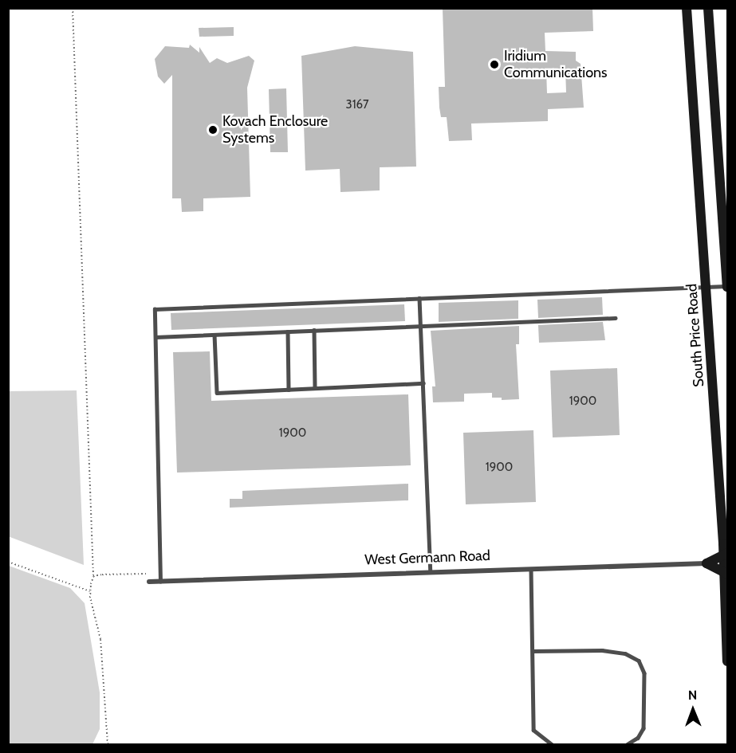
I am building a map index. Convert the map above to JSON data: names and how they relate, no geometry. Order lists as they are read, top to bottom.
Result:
{
  "streets": {
    "main road": ["South Price Road", "West Germann Road"]
  },
  "crossings": [
    ["South Price Road", "West Germann Road"]
  ],
  "places": ["Iridium Communications", "Kovach Enclosure Systems"],
  "house_numbers": [
    "3167",
    "1900",
    "1900",
    "1900"
  ],
  "north": "top"
}
